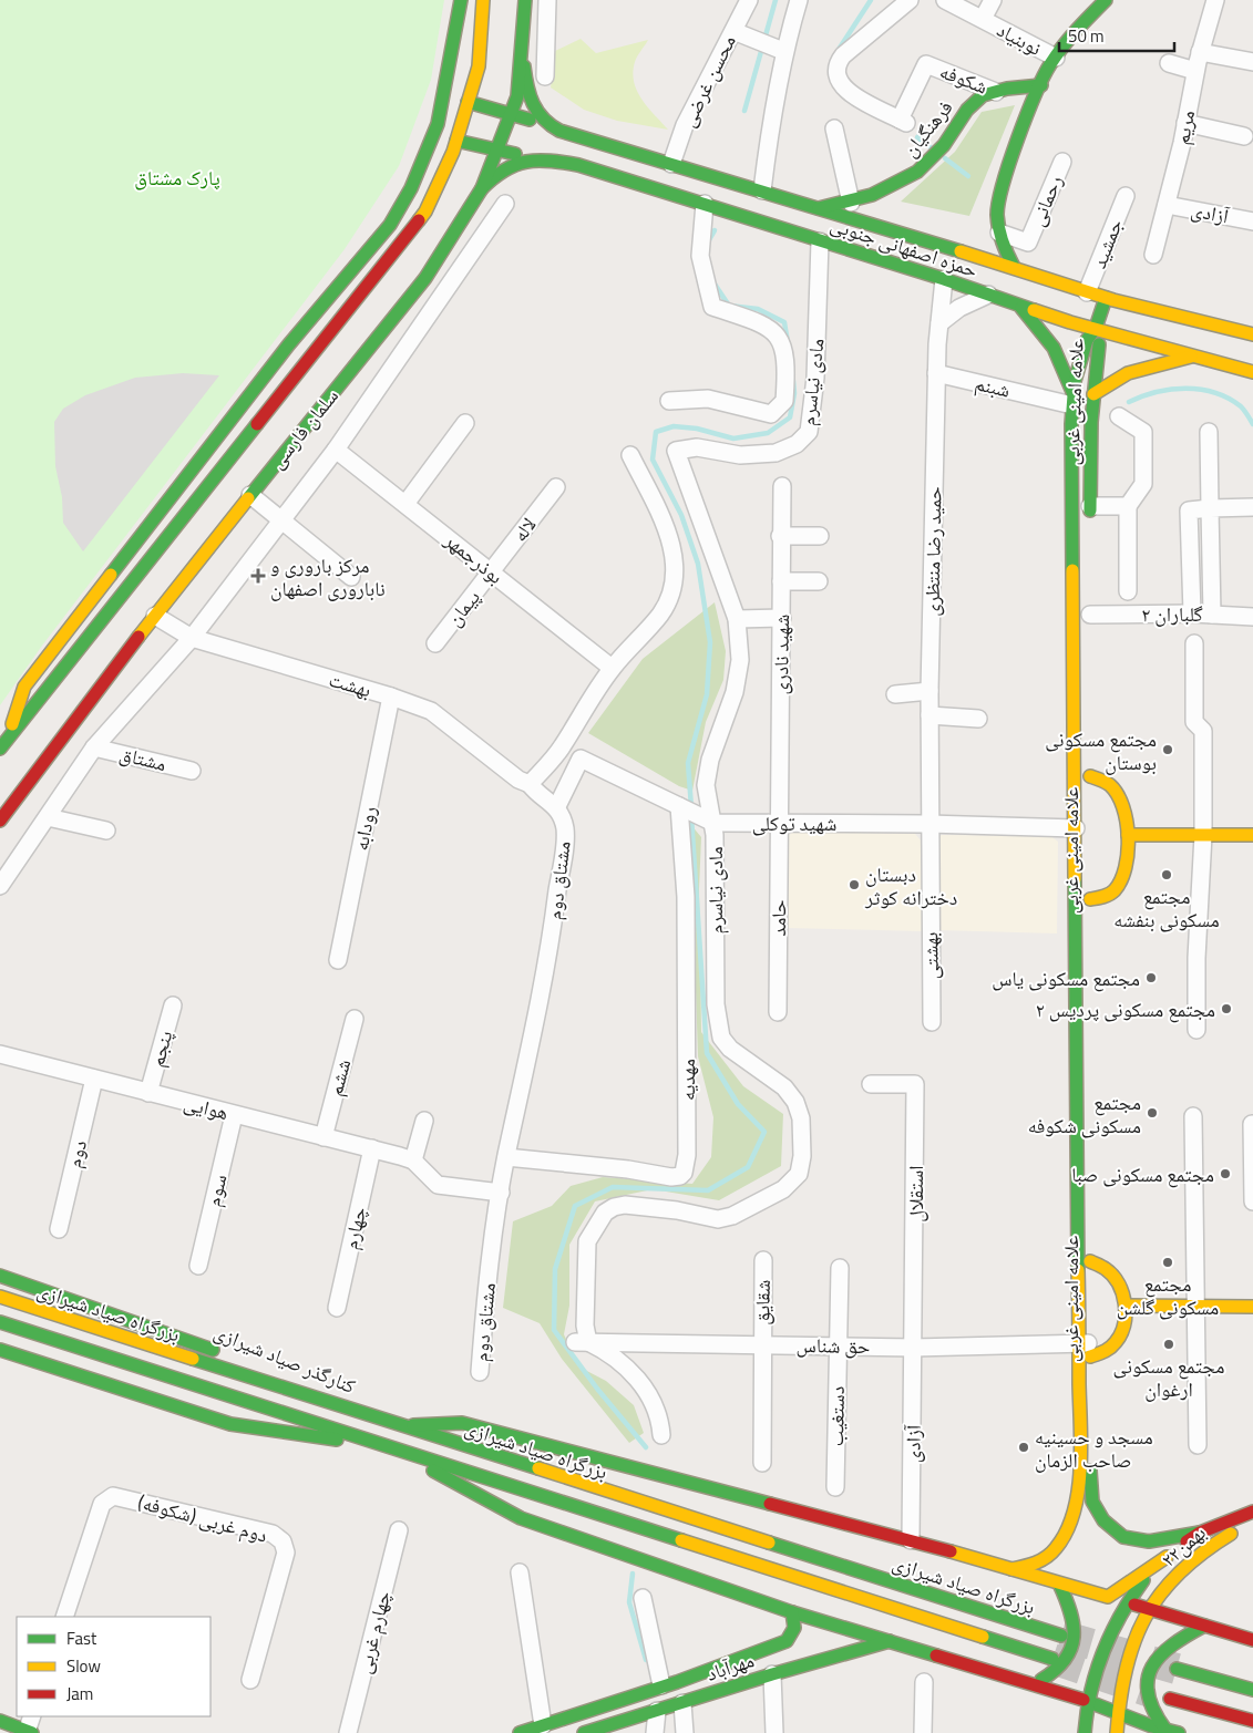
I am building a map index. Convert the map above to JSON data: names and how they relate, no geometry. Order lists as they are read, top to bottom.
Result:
{
  "streets": {
    "main road": [
      "فرهنگیان",
      "حمزه اصفهانی جنوبی",
      "علامه امینی غربی",
      "سلمان فارسی",
      "بزرگراه صیاد شیرازی",
      "کنارگذر صیاد شیرازی",
      "۲۲بهمن",
      "مهرآباد"
    ],
    "street": [
      "نوبنیاد",
      "شکوفه",
      "محسن غرضی",
      "مریم",
      "رحمانی",
      "آزادی",
      "جمشید",
      "مادی نیاسرم",
      "شبنم",
      "لاله",
      "حمید رضا منتظری",
      "بوذرجمهر",
      "پیمان",
      "گلباران ۲",
      "شهید نادری",
      "بهشت",
      "مشتاق",
      "شهید توکلی",
      "رودابه",
      "مشتاق دوم",
      "حامد",
      "بهشتی",
      "پنجم",
      "ششم",
      "مهدیه",
      "هوایی",
      "دوم",
      "سوم",
      "استقلال",
      "چهارم",
      "شقایق",
      "حق شناس",
      "دستغیب",
      "دوم غربی (شکوفه)",
      "چهارم غربی"
    ]
  },
  "crossings": [
    ["شکوفه", "فرهنگیان"],
    ["محسن غرضی", "حمزه اصفهانی جنوبی"],
    ["مریم", "آزادی"],
    ["فرهنگیان", "حمزه اصفهانی جنوبی"],
    ["آزادی", "استقلال"],
    ["آزادی", "حق شناس"],
    ["جمشید", "حمزه اصفهانی جنوبی"],
    ["حمزه اصفهانی جنوبی", "مادی نیاسرم"],
    ["حمزه اصفهانی جنوبی", "علامه امینی غربی"],
    ["حمزه اصفهانی جنوبی", "سلمان فارسی"],
    ["حمزه اصفهانی جنوبی", "حمید رضا منتظری"],
    ["مادی نیاسرم", "شهید توکلی"],
    ["مادی نیاسرم", "حق شناس"],
    ["شبنم", "علامه امینی غربی"],
    ["شبنم", "حمید رضا منتظری"],
    ["علامه امینی غربی", "شهید توکلی"],
    ["علامه امینی غربی", "حق شناس"],
    ["سلمان فارسی", "بوذرجمهر"],
    ["سلمان فارسی", "بهشت"],
    ["سلمان فارسی", "مشتاق"],
    ["لاله", "بوذرجمهر"],
    ["لاله", "پیمان"],
    ["حمید رضا منتظری", "شهید توکلی"],
    ["حمید رضا منتظری", "بهشتی"],
    ["بوذرجمهر", "پیمان"],
    ["شهید نادری", "شهید توکلی"],
    ["شهید نادری", "حامد"],
    ["بهشت", "رودابه"],
    ["شهید توکلی", "مشتاق دوم"],
    ["شهید توکلی", "حامد"],
    ["شهید توکلی", "بهشتی"],
    ["شهید توکلی", "مهدیه"],
    ["مشتاق دوم", "مهدیه"],
    ["مشتاق دوم", "هوایی"],
    ["پنجم", "هوایی"],
    ["ششم", "هوایی"],
    ["هوایی", "دوم"],
    ["هوایی", "سوم"],
    ["هوایی", "چهارم"],
    ["استقلال", "حق شناس"],
    ["شقایق", "حق شناس"],
    ["بزرگراه صیاد شیرازی", "کنارگذر صیاد شیرازی"],
    ["حق شناس", "دستغیب"]
  ],
  "parks": ["پارک مشتاق"],
  "places": {
    "health": ["مرکز باروری و ناباروری اصفهان"],
    "other": [
      "مجتمع مسکونی بوستان",
      "مجتمع مسکونی بنفشه",
      "دبستان دخترانه کوثر",
      "مجتمع مسکونی یاس",
      "مجتمع مسکونی پردیس ۲",
      "مجتمع مسکونی شکوفه",
      "مجتمع مسکونی صبا",
      "مجتمع مسکونی گلشن",
      "مجتمع مسکونی ارغوان",
      "مسجد و حسینیه صاحب الزمان"
    ]
  },
  "legend": ["Fast", "Slow", "Jam"],
  "scale_bar": "50 m"
}
